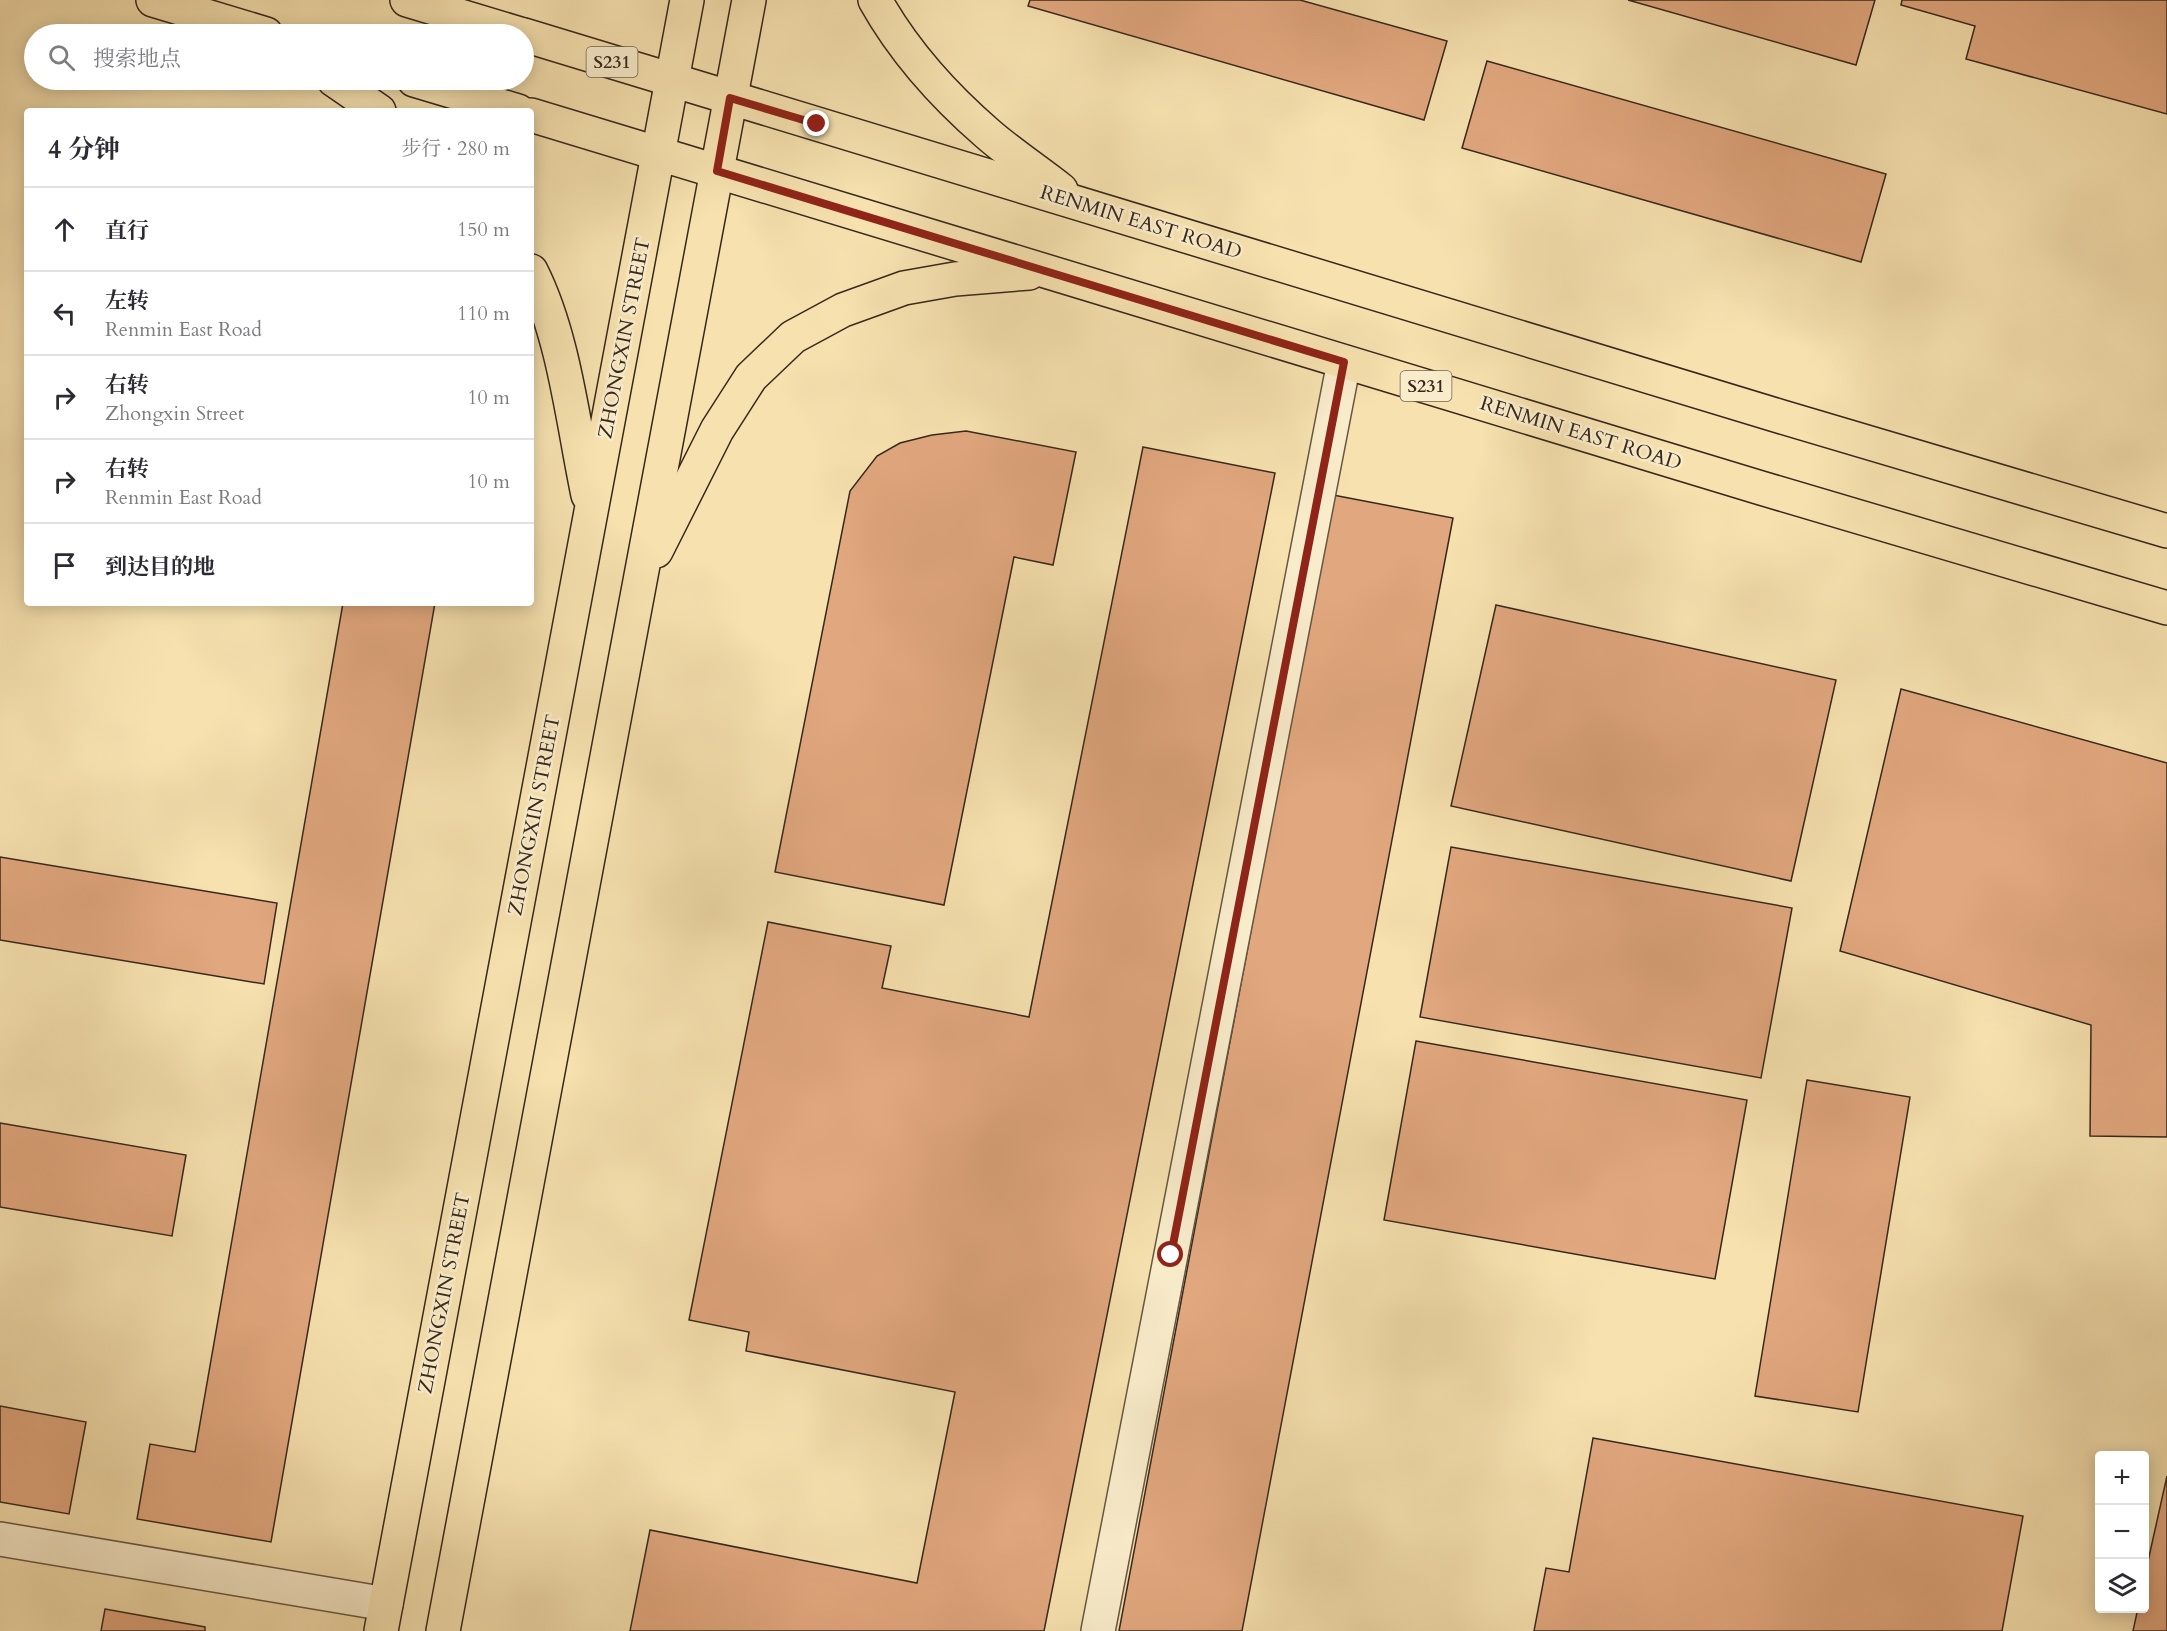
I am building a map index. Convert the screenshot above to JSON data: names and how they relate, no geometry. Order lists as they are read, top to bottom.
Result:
{
  "streets": {
    "main road": ["S231", "RENMIN EAST ROAD", "ZHONGXIN STREET"]
  },
  "crossings": [
    ["S231", "RENMIN EAST ROAD"],
    ["S231", "ZHONGXIN STREET"],
    ["RENMIN EAST ROAD", "ZHONGXIN STREET"]
  ],
  "page": {
    "search": "搜索地点",
    "heading": ["4 分钟", "步行 · 280 m"],
    "list": [
      ["直行", "150 m"],
      ["左转", "Renmin East Road", "110 m"],
      ["右转", "Zhongxin Street", "10 m"],
      ["右转", "Renmin East Road", "10 m"],
      "到达目的地"
    ],
    "map_buttons": ["+", "−"]
  }
}
